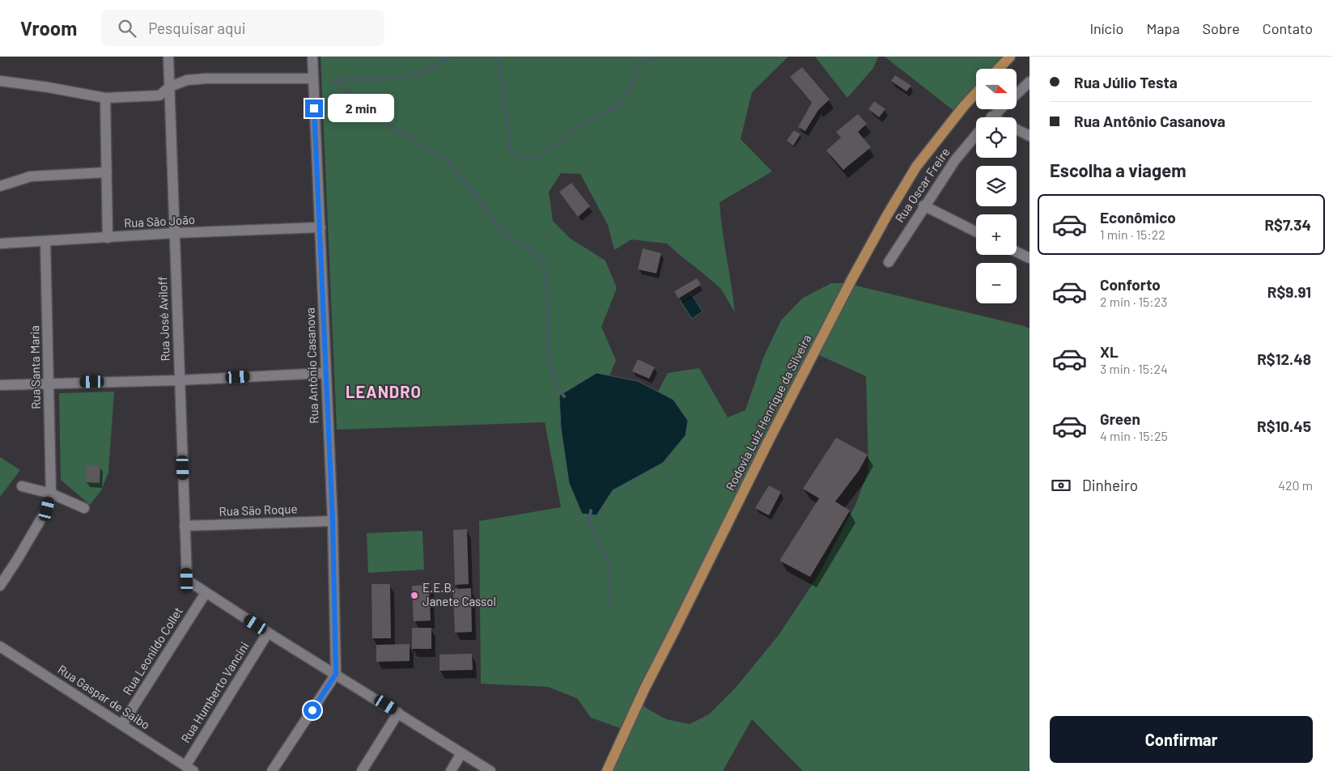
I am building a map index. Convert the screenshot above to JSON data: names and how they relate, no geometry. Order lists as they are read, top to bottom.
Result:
{
  "streets": {
    "main road": ["Rodovia Luiz Henrique da Silveira"],
    "street": [
      "Rua Oscar Freire",
      "Rua São João",
      "Rua José Aviloff",
      "Rua Antônio Casanova",
      "Rua Santa Maria",
      "Rua São Roque",
      "Rua Leonildo Collet",
      "Rua Humberto Vancini",
      "Rua Gaspar de Saibo"
    ]
  },
  "crossings": [
    ["Rua São João", "Rua José Aviloff"],
    ["Rua São João", "Rua Antônio Casanova"],
    ["Rua São João", "Rua Santa Maria"],
    ["Rua José Aviloff", "Rua São Roque"],
    ["Rua José Aviloff", "Rua Leonildo Collet"],
    ["Rua Antônio Casanova", "Rua São Roque"],
    ["Rua Leonildo Collet", "Rua Gaspar de Saibo"],
    ["Rua Humberto Vancini", "Rua Gaspar de Saibo"]
  ],
  "districts": ["LEANDRO"],
  "places": ["E.E.B. Janete Cassol"],
  "north": "right",
  "page": {
    "header": "Vroom",
    "search": "Pesquisar aqui",
    "nav": [
      "Início",
      "Mapa",
      "Sobre",
      "Contato"
    ],
    "banner": ["Rua Júlio Testa", "Rua Antônio Casanova"],
    "map_buttons": ["+", "−"],
    "bubble": "2 min",
    "heading": "Escolha a viagem",
    "list": [
      {
        "name": "Econômico",
        "note": "1 min · 15:22",
        "value": "R$7.34"
      },
      {
        "name": "Conforto",
        "note": "2 min · 15:23",
        "value": "R$9.91"
      },
      {
        "name": "XL",
        "note": "3 min · 15:24",
        "value": "R$12.48"
      },
      {
        "name": "Green",
        "note": "4 min · 15:25",
        "value": "R$10.45"
      }
    ],
    "pay": ["Dinheiro", "420 m"],
    "buttons": "Confirmar"
  }
}
